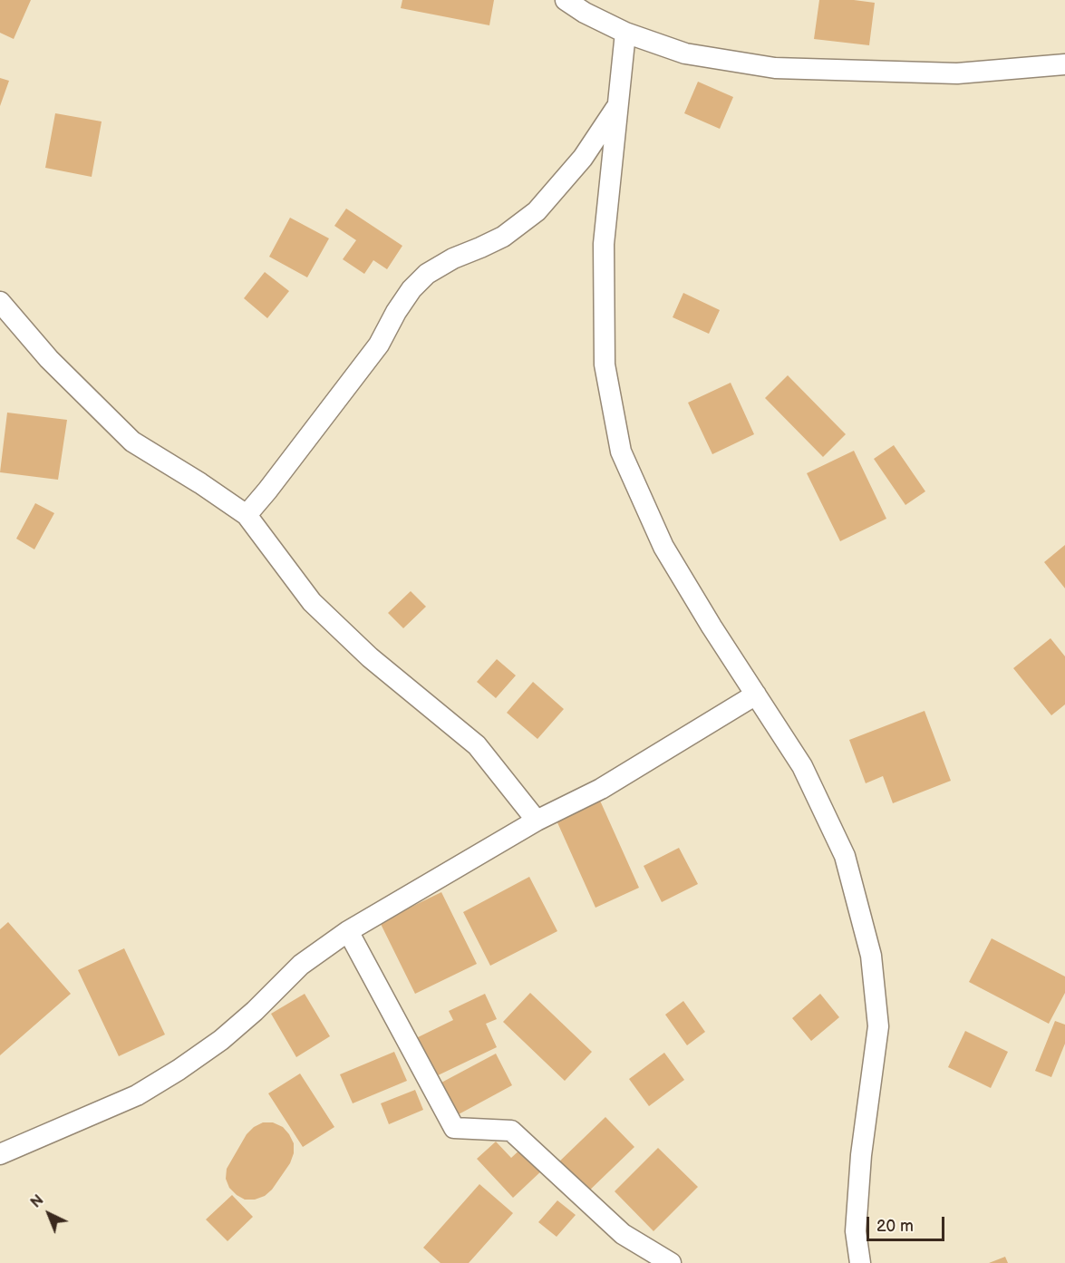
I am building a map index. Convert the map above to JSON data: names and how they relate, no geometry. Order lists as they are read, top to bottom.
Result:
{
  "scale_bar": "20 m",
  "north": "top left"
}
